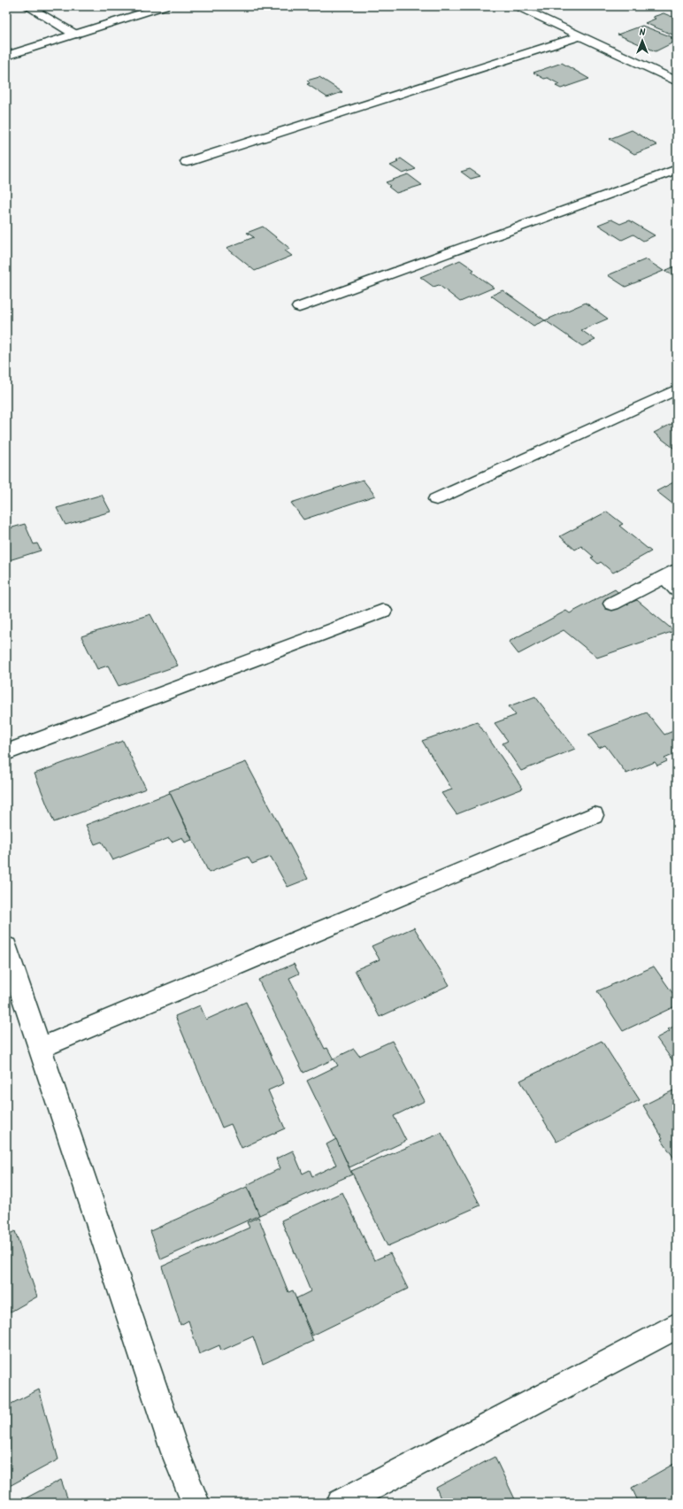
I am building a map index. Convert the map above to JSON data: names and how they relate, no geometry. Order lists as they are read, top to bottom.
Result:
{
  "north": "top"
}
